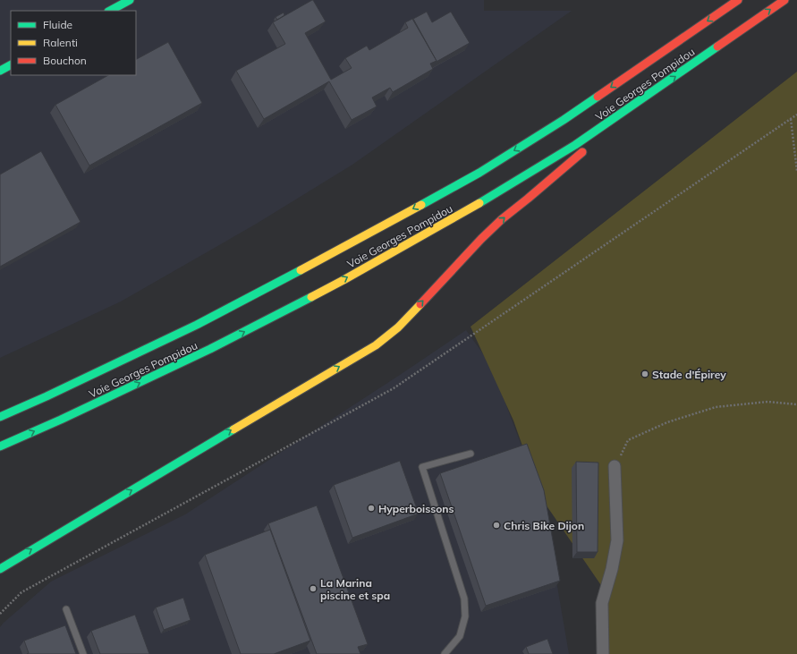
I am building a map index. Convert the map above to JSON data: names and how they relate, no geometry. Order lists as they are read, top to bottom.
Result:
{
  "streets": {
    "main road": ["Voie Georges Pompidou"]
  },
  "places": [
    "Stade d'Épirey",
    "Hyperboissons",
    "Chris Bike Dijon",
    "La Marina piscine et spa"
  ],
  "legend": ["Fluide", "Ralenti", "Bouchon"]
}
